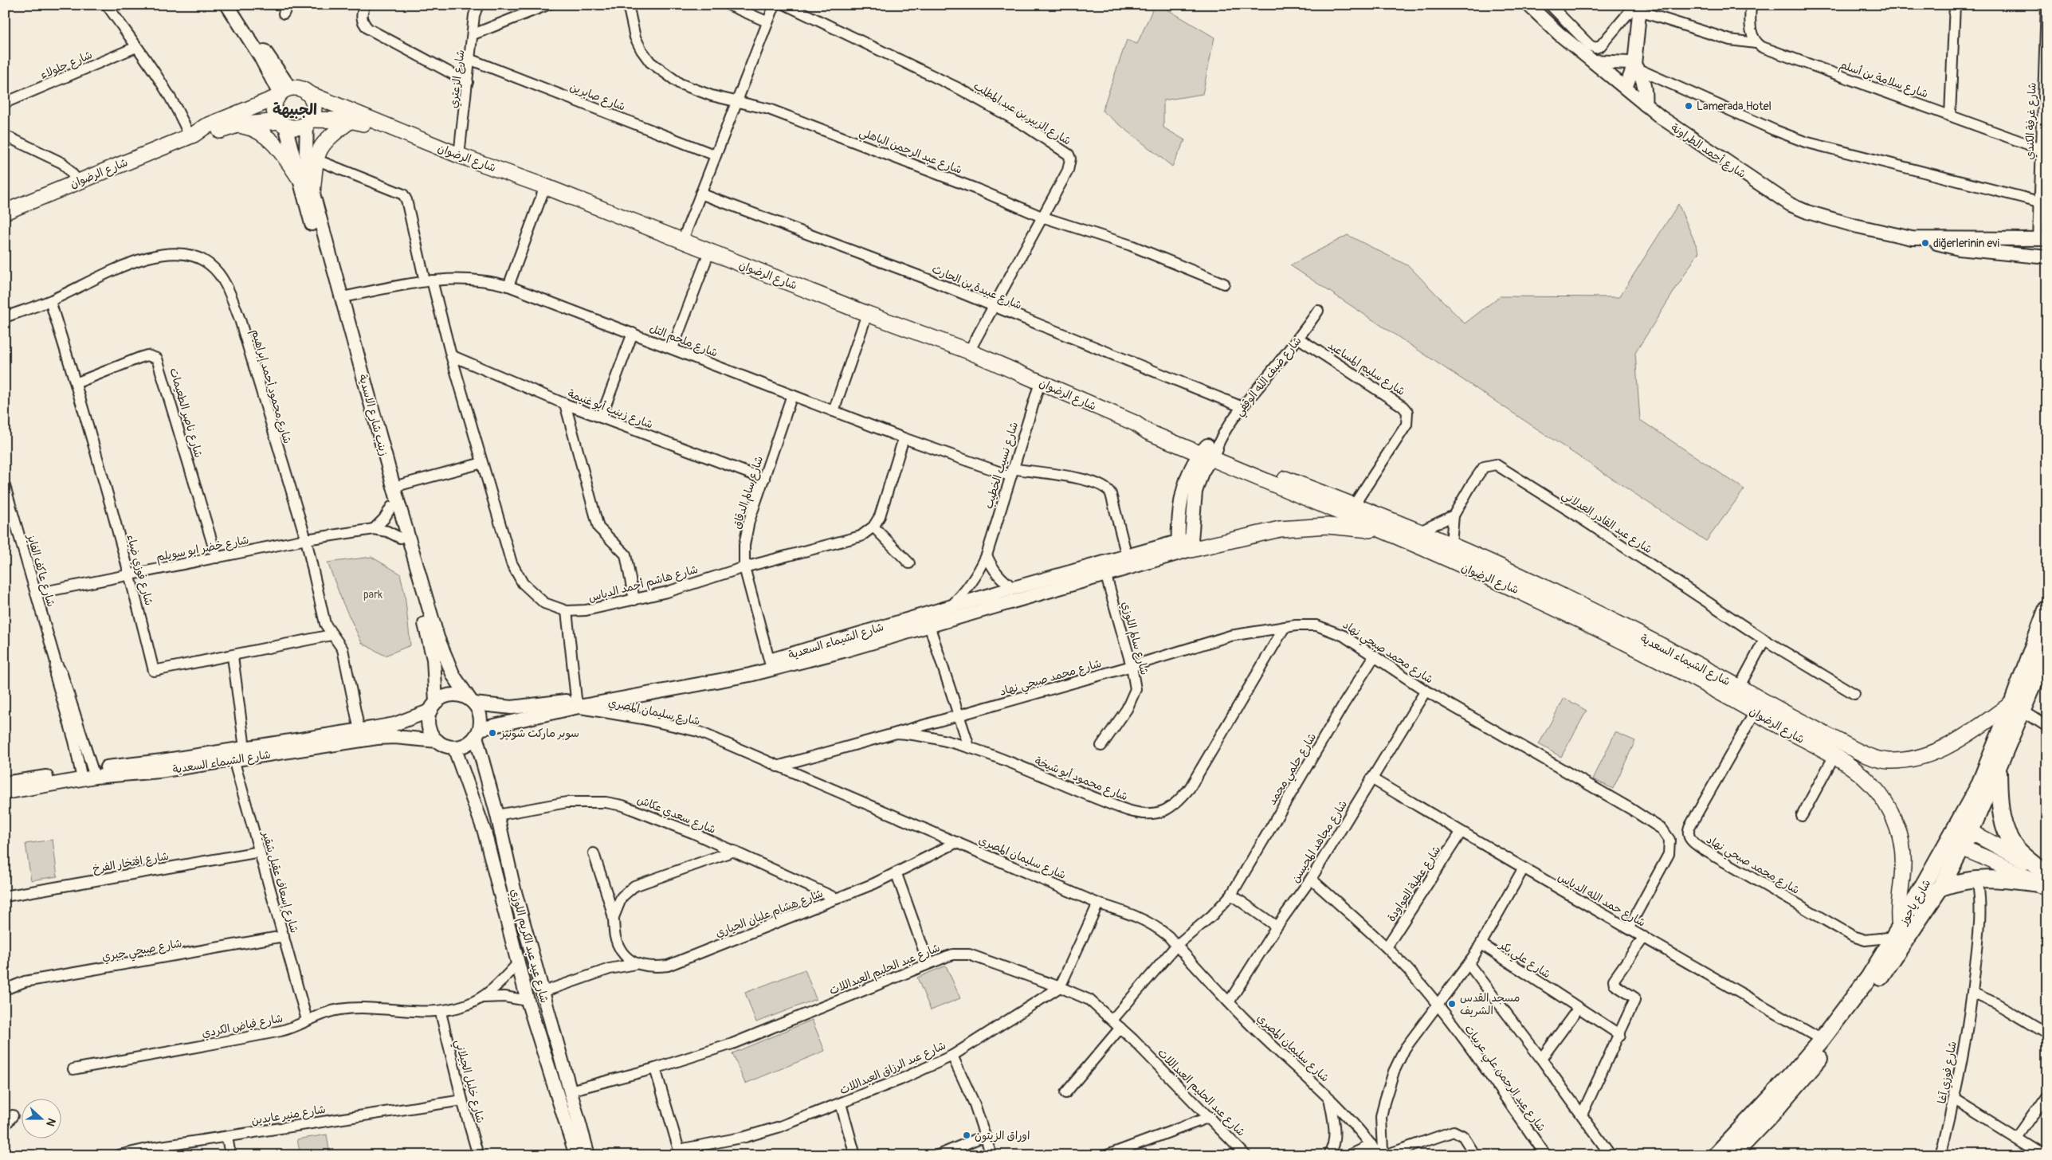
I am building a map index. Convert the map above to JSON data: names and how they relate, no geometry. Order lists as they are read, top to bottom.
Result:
{
  "streets": {
    "main road": ["شارع الرضوان", "شارع الشيماء السعدية", "شارع ياجوز"],
    "street": [
      "شارع جلولاء",
      "شارع الزعتري",
      "شارع سلامة بن أسلم",
      "شارع صابرين",
      "شارع الزبير بن عبد المطلب",
      "شارع غرفة الكندي",
      "شارع عبد الرحمن الباهلي",
      "شارع أحمد الطراونة",
      "شارع عبيدة بن الحارث",
      "شارع ملحم التل",
      "شارع سليم المساعيد",
      "شارع ضيف الله الوقفي",
      "شارع محمود أحمد إبراهيم",
      "شارع زينب أبو غنيمة",
      "شارع ناصر الطعيمات",
      "زينب شارع الاسدية",
      "شارع نسيب الخطيب",
      "شارع سالم الدقاق",
      "شارع عبد القادر العدلاني",
      "شارع خضر ابو سويلم",
      "شارع فوزي ضياء",
      "شارع عاكف الفايز",
      "شارع هاشم أحمد الدباس",
      "شارع سالم اللوزي",
      "شارع محمد صبحي نهاد",
      "شارع سليمان المصري",
      "شارع حلمي محمد",
      "شارع محمود أبو شيخة",
      "شارع سعدي عكاش",
      "شارع مجاهد المحيسن",
      "شارع افتخار الفرخ",
      "شارع إسعاف عقيل شقير",
      "شارع عطية العواودة",
      "شارع حمد الله الدباس",
      "شارع هشام عليان الحياري",
      "شارع عيد عبد الكريم اللوزي",
      "شارع صبحي جبري",
      "شارع علي بكر",
      "شارع عبد الحليم العبداللات",
      "شارع فياض الكردي",
      "شارع عبد الرزاق العبداللات",
      "شارع فوزي آغا",
      "شارع عبد الرحمن علي عربيات",
      "شارع خليل الجيلاني",
      "شارع منير عابدين"
    ]
  },
  "crossings": [
    ["شارع الزعتري", "شارع صابرين"],
    ["شارع الزعتري", "شارع الرضوان"],
    ["شارع سلامة بن أسلم", "شارع غرفة الكندي"],
    ["شارع الزبير بن عبد المطلب", "شارع عبد الرحمن الباهلي"],
    ["شارع الزبير بن عبد المطلب", "شارع الرضوان"],
    ["شارع الزبير بن عبد المطلب", "شارع عبيدة بن الحارث"],
    ["شارع غرفة الكندي", "شارع أحمد الطراونة"],
    ["شارع الرضوان", "شارع سليم المساعيد"],
    ["شارع الرضوان", "شارع ضيف الله الوقفي"],
    ["شارع الرضوان", "زينب شارع الاسدية"],
    ["شارع الرضوان", "شارع نسيب الخطيب"],
    ["شارع الرضوان", "شارع الشيماء السعدية"],
    ["شارع الرضوان", "شارع محمد صبحي نهاد"],
    ["شارع عبيدة بن الحارث", "شارع ضيف الله الوقفي"],
    ["شارع ملحم التل", "زينب شارع الاسدية"],
    ["شارع ملحم التل", "شارع نسيب الخطيب"],
    ["شارع ملحم التل", "شارع سالم الدقاق"],
    ["شارع ملحم التل", "شارع هاشم أحمد الدباس"],
    ["شارع ملحم التل", "شارع الشيماء السعدية"],
    ["شارع سليم المساعيد", "شارع ضيف الله الوقفي"],
    ["شارع سليم المساعيد", "شارع الشيماء السعدية"],
    ["شارع ضيف الله الوقفي", "شارع الشيماء السعدية"],
    ["شارع محمود أحمد إبراهيم", "شارع خضر ابو سويلم"],
    ["شارع محمود أحمد إبراهيم", "شارع فوزي ضياء"],
    ["شارع محمود أحمد إبراهيم", "شارع الشيماء السعدية"],
    ["شارع زينب أبو غنيمة", "شارع سالم الدقاق"],
    ["شارع زينب أبو غنيمة", "شارع هاشم أحمد الدباس"],
    ["شارع ناصر الطعيمات", "شارع خضر ابو سويلم"],
    ["شارع ناصر الطعيمات", "شارع فوزي ضياء"],
    ["زينب شارع الاسدية", "شارع خضر ابو سويلم"],
    ["زينب شارع الاسدية", "شارع الشيماء السعدية"],
    ["زينب شارع الاسدية", "شارع عيد عبد الكريم اللوزي"],
    ["شارع نسيب الخطيب", "شارع الشيماء السعدية"],
    ["شارع سالم الدقاق", "شارع هاشم أحمد الدباس"],
    ["شارع سالم الدقاق", "شارع الشيماء السعدية"],
    ["شارع عبد القادر العدلاني", "شارع الشيماء السعدية"],
    ["شارع خضر ابو سويلم", "شارع فوزي ضياء"],
    ["شارع خضر ابو سويلم", "شارع عاكف الفايز"],
    ["شارع عاكف الفايز", "شارع الشيماء السعدية"],
    ["شارع سالم اللوزي", "شارع الشيماء السعدية"],
    ["شارع سالم اللوزي", "شارع محمد صبحي نهاد"],
    ["شارع الشيماء السعدية", "شارع سليمان المصري"],
    ["شارع الشيماء السعدية", "شارع إسعاف عقيل شقير"],
    ["شارع الشيماء السعدية", "شارع ياجوز"],
    ["شارع الشيماء السعدية", "شارع عيد عبد الكريم اللوزي"],
    ["شارع محمد صبحي نهاد", "شارع حلمي محمد"],
    ["شارع محمد صبحي نهاد", "شارع محمود أبو شيخة"],
    ["شارع محمد صبحي نهاد", "شارع مجاهد المحيسن"],
    ["شارع محمد صبحي نهاد", "شارع حمد الله الدباس"],
    ["شارع محمد صبحي نهاد", "شارع ياجوز"],
    ["شارع سليمان المصري", "شارع حلمي محمد"],
    ["شارع سليمان المصري", "شارع محمود أبو شيخة"],
    ["شارع سليمان المصري", "شارع مجاهد المحيسن"],
    ["شارع سليمان المصري", "شارع هشام عليان الحياري"],
    ["شارع حلمي محمد", "شارع عبد الحليم العبداللات"],
    ["شارع سعدي عكاش", "شارع هشام عليان الحياري"],
    ["شارع سعدي عكاش", "شارع عيد عبد الكريم اللوزي"],
    ["شارع مجاهد المحيسن", "شارع حمد الله الدباس"],
    ["شارع مجاهد المحيسن", "شارع عبد الرحمن علي عربيات"],
    ["شارع افتخار الفرخ", "شارع إسعاف عقيل شقير"],
    ["شارع إسعاف عقيل شقير", "شارع صبحي جبري"],
    ["شارع إسعاف عقيل شقير", "شارع فياض الكردي"],
    ["شارع عطية العواودة", "شارع حمد الله الدباس"],
    ["شارع عطية العواودة", "شارع عبد الرحمن علي عربيات"],
    ["شارع حمد الله الدباس", "شارع ياجوز"],
    ["شارع هشام عليان الحياري", "شارع عيد عبد الكريم اللوزي"],
    ["شارع عيد عبد الكريم اللوزي", "شارع عبد الحليم العبداللات"],
    ["شارع عيد عبد الكريم اللوزي", "شارع فياض الكردي"],
    ["شارع عبد الحليم العبداللات", "شارع عبد الرزاق العبداللات"],
    ["شارع فياض الكردي", "شارع خليل الجيلاني"],
    ["شارع خليل الجيلاني", "شارع منير عابدين"]
  ],
  "districts": ["الجبيهة"],
  "parks": ["park"],
  "places": [
    "Lamerada Hotel",
    "diğerlerinin evi",
    "سوبر ماركت شونيز",
    "مسجد القدس الشريف",
    "اوراق الزيتون"
  ],
  "north": "right"
}
